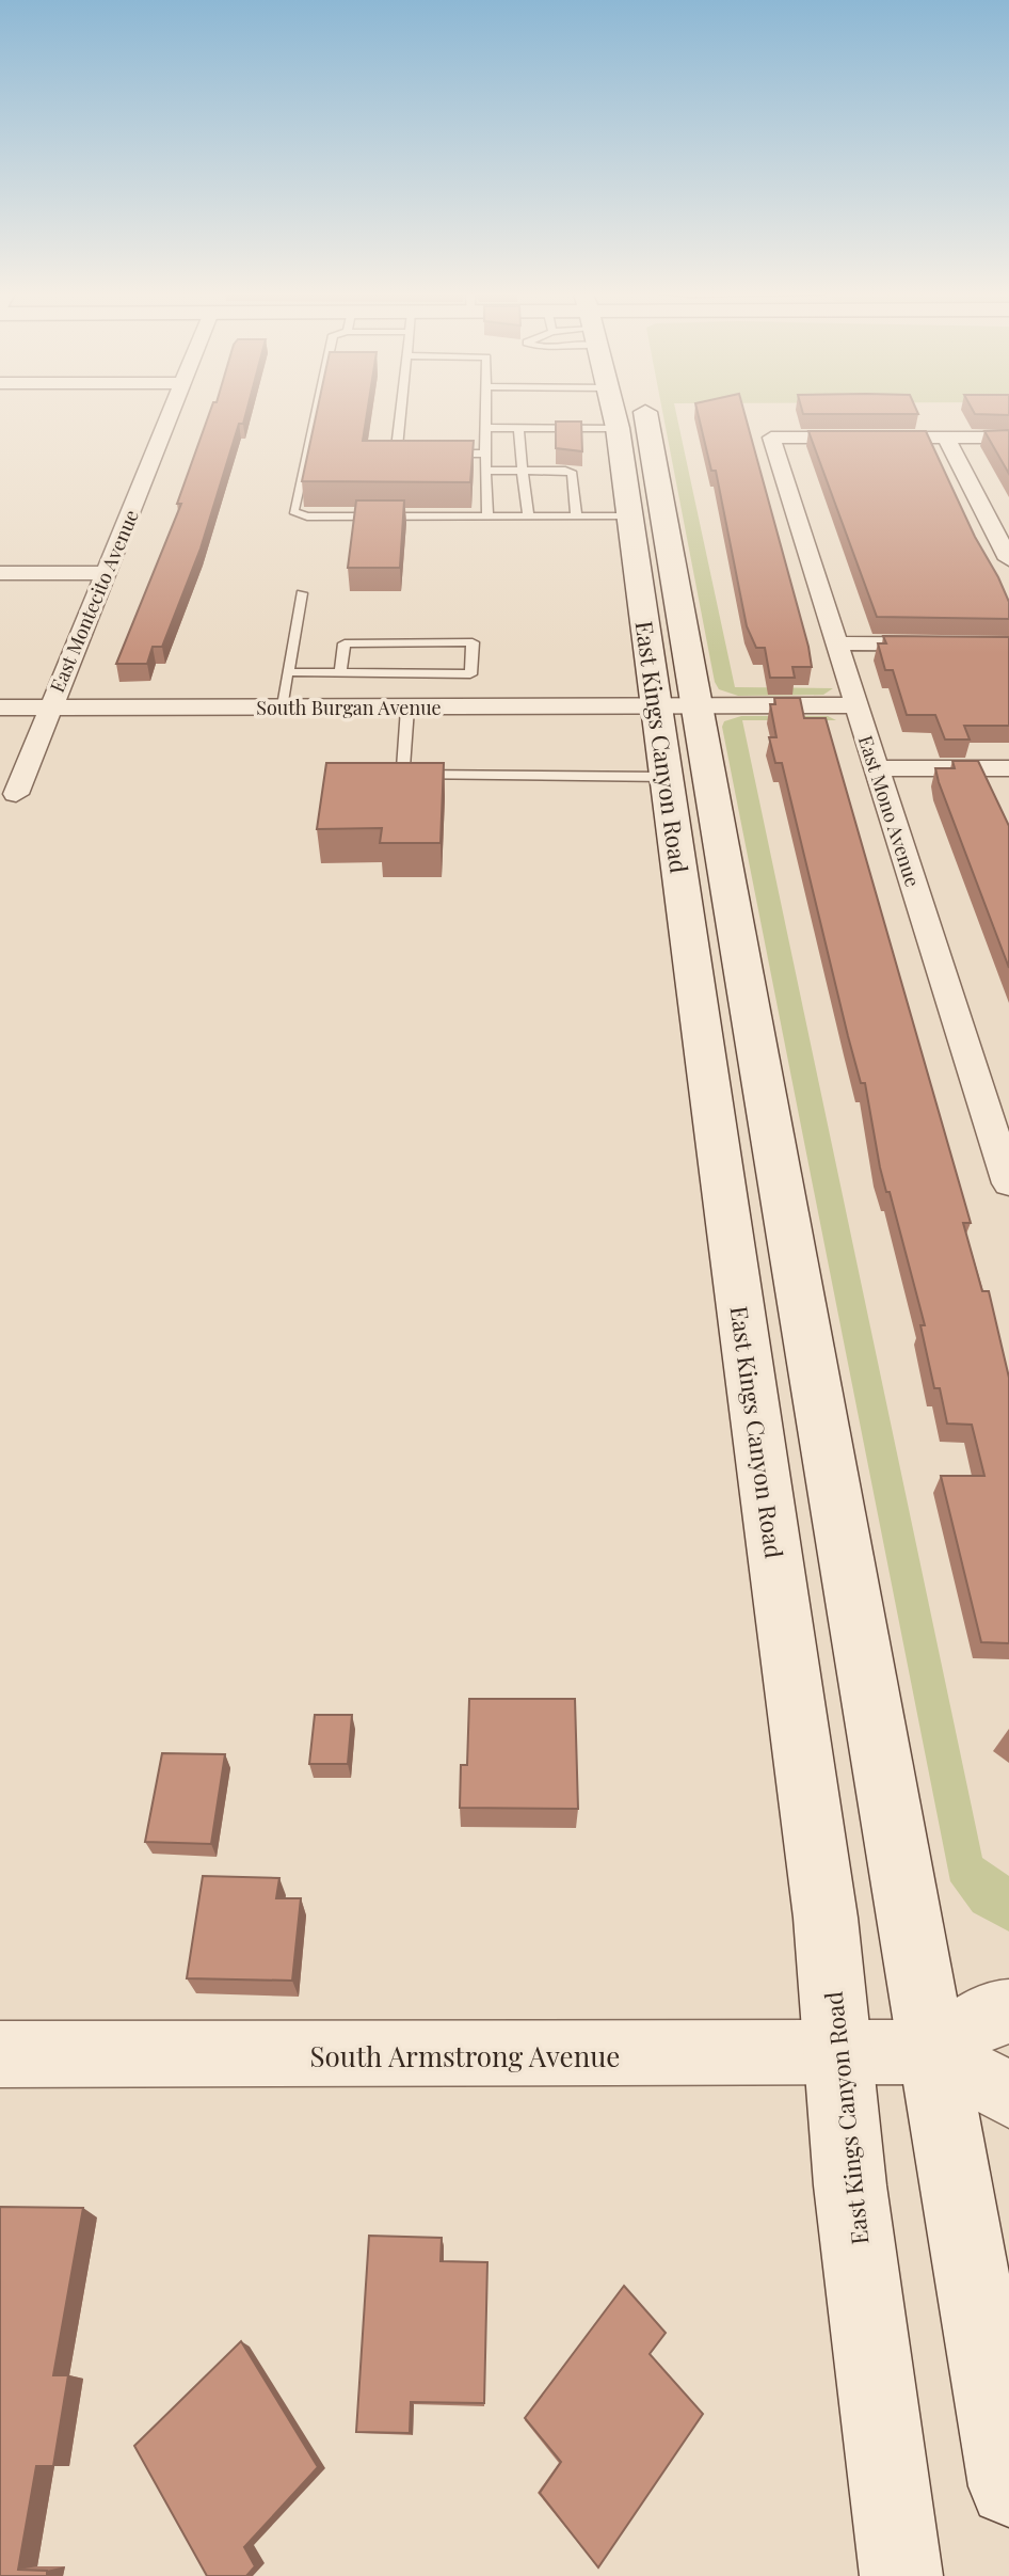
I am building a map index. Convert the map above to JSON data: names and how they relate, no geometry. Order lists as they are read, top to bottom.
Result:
{
  "streets": {
    "main road": ["East Kings Canyon Road"],
    "street": [
      "East Montecito Avenue",
      "South Burgan Avenue",
      "East Mono Avenue",
      "South Armstrong Avenue"
    ]
  },
  "crossings": [
    ["East Montecito Avenue", "South Burgan Avenue"],
    ["South Burgan Avenue", "East Kings Canyon Road"],
    ["South Burgan Avenue", "East Mono Avenue"],
    ["East Kings Canyon Road", "South Armstrong Avenue"]
  ]
}
